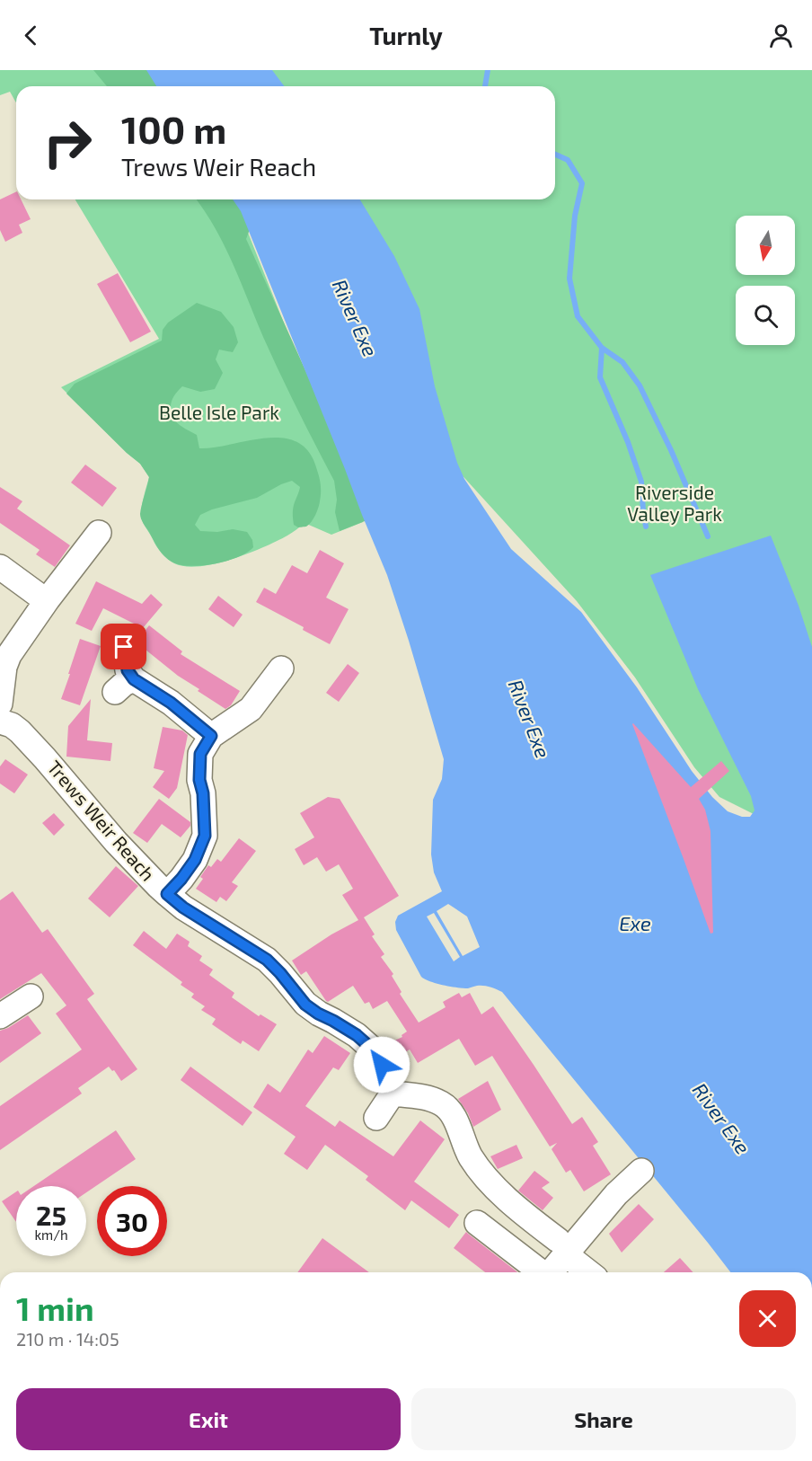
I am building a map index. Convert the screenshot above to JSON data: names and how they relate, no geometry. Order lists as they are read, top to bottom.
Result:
{
  "streets": {
    "street": ["Trews Weir Reach"]
  },
  "water": ["River Exe", "Exe"],
  "parks": ["Belle Isle Park", "Riverside Valley Park"],
  "north": "bottom",
  "page": {
    "header": "Turnly",
    "turn": ["100 m", "Trews Weir Reach"],
    "speed": "25 km/h",
    "limit": "30",
    "heading": ["1 min", "210 m · 14:05"],
    "buttons": ["Exit", "Share"]
  }
}
